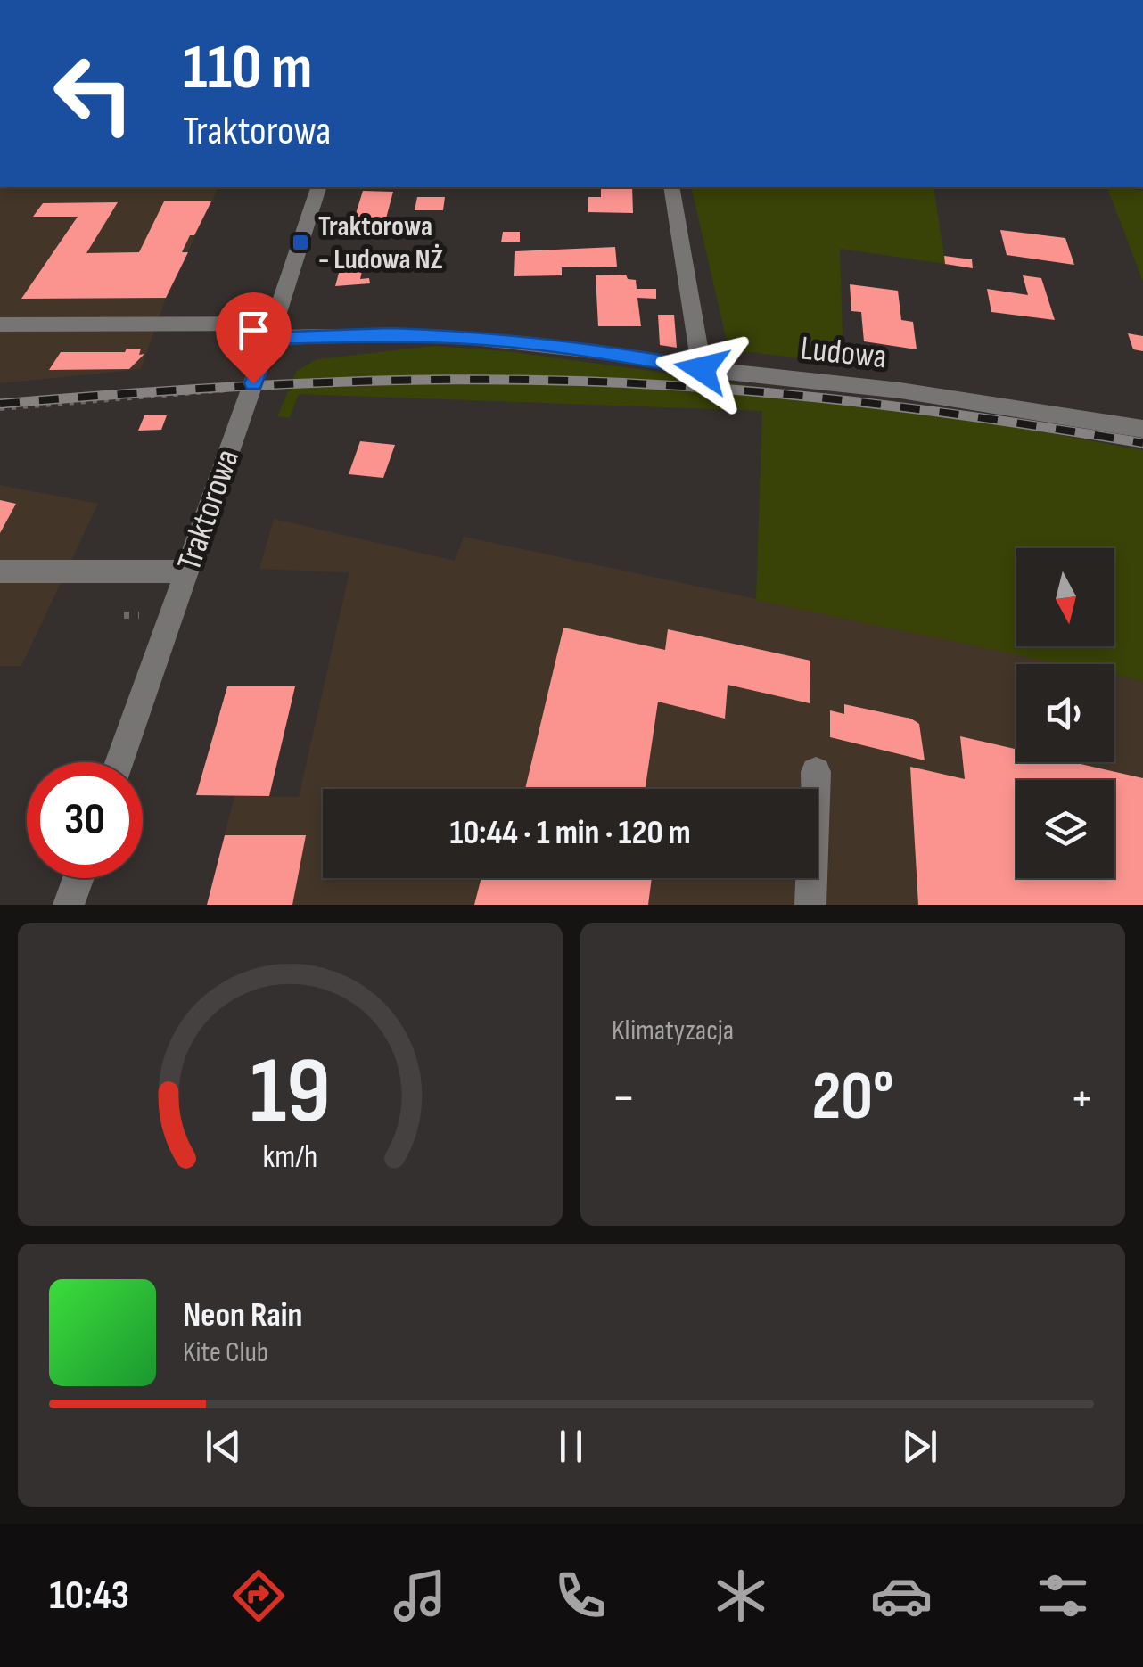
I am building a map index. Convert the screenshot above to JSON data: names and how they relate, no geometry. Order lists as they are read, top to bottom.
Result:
{
  "streets": {
    "street": ["Ludowa", "Traktorowa"]
  },
  "crossings": [
    ["Ludowa", "Traktorowa"]
  ],
  "places": {
    "transit": ["Traktorowa - Ludowa NŻ"]
  },
  "north": "bottom",
  "page": {
    "turn": ["110 m", "Traktorowa"],
    "limit": "30",
    "trip": "10:44 · 1 min · 120 m",
    "tile": "Klimatyzacja",
    "heat": ["−", "20°", "+"],
    "song": ["Neon Rain", "Kite Club"],
    "tabs": "10:43",
    "gauge": ["19", "km/h"]
  }
}
